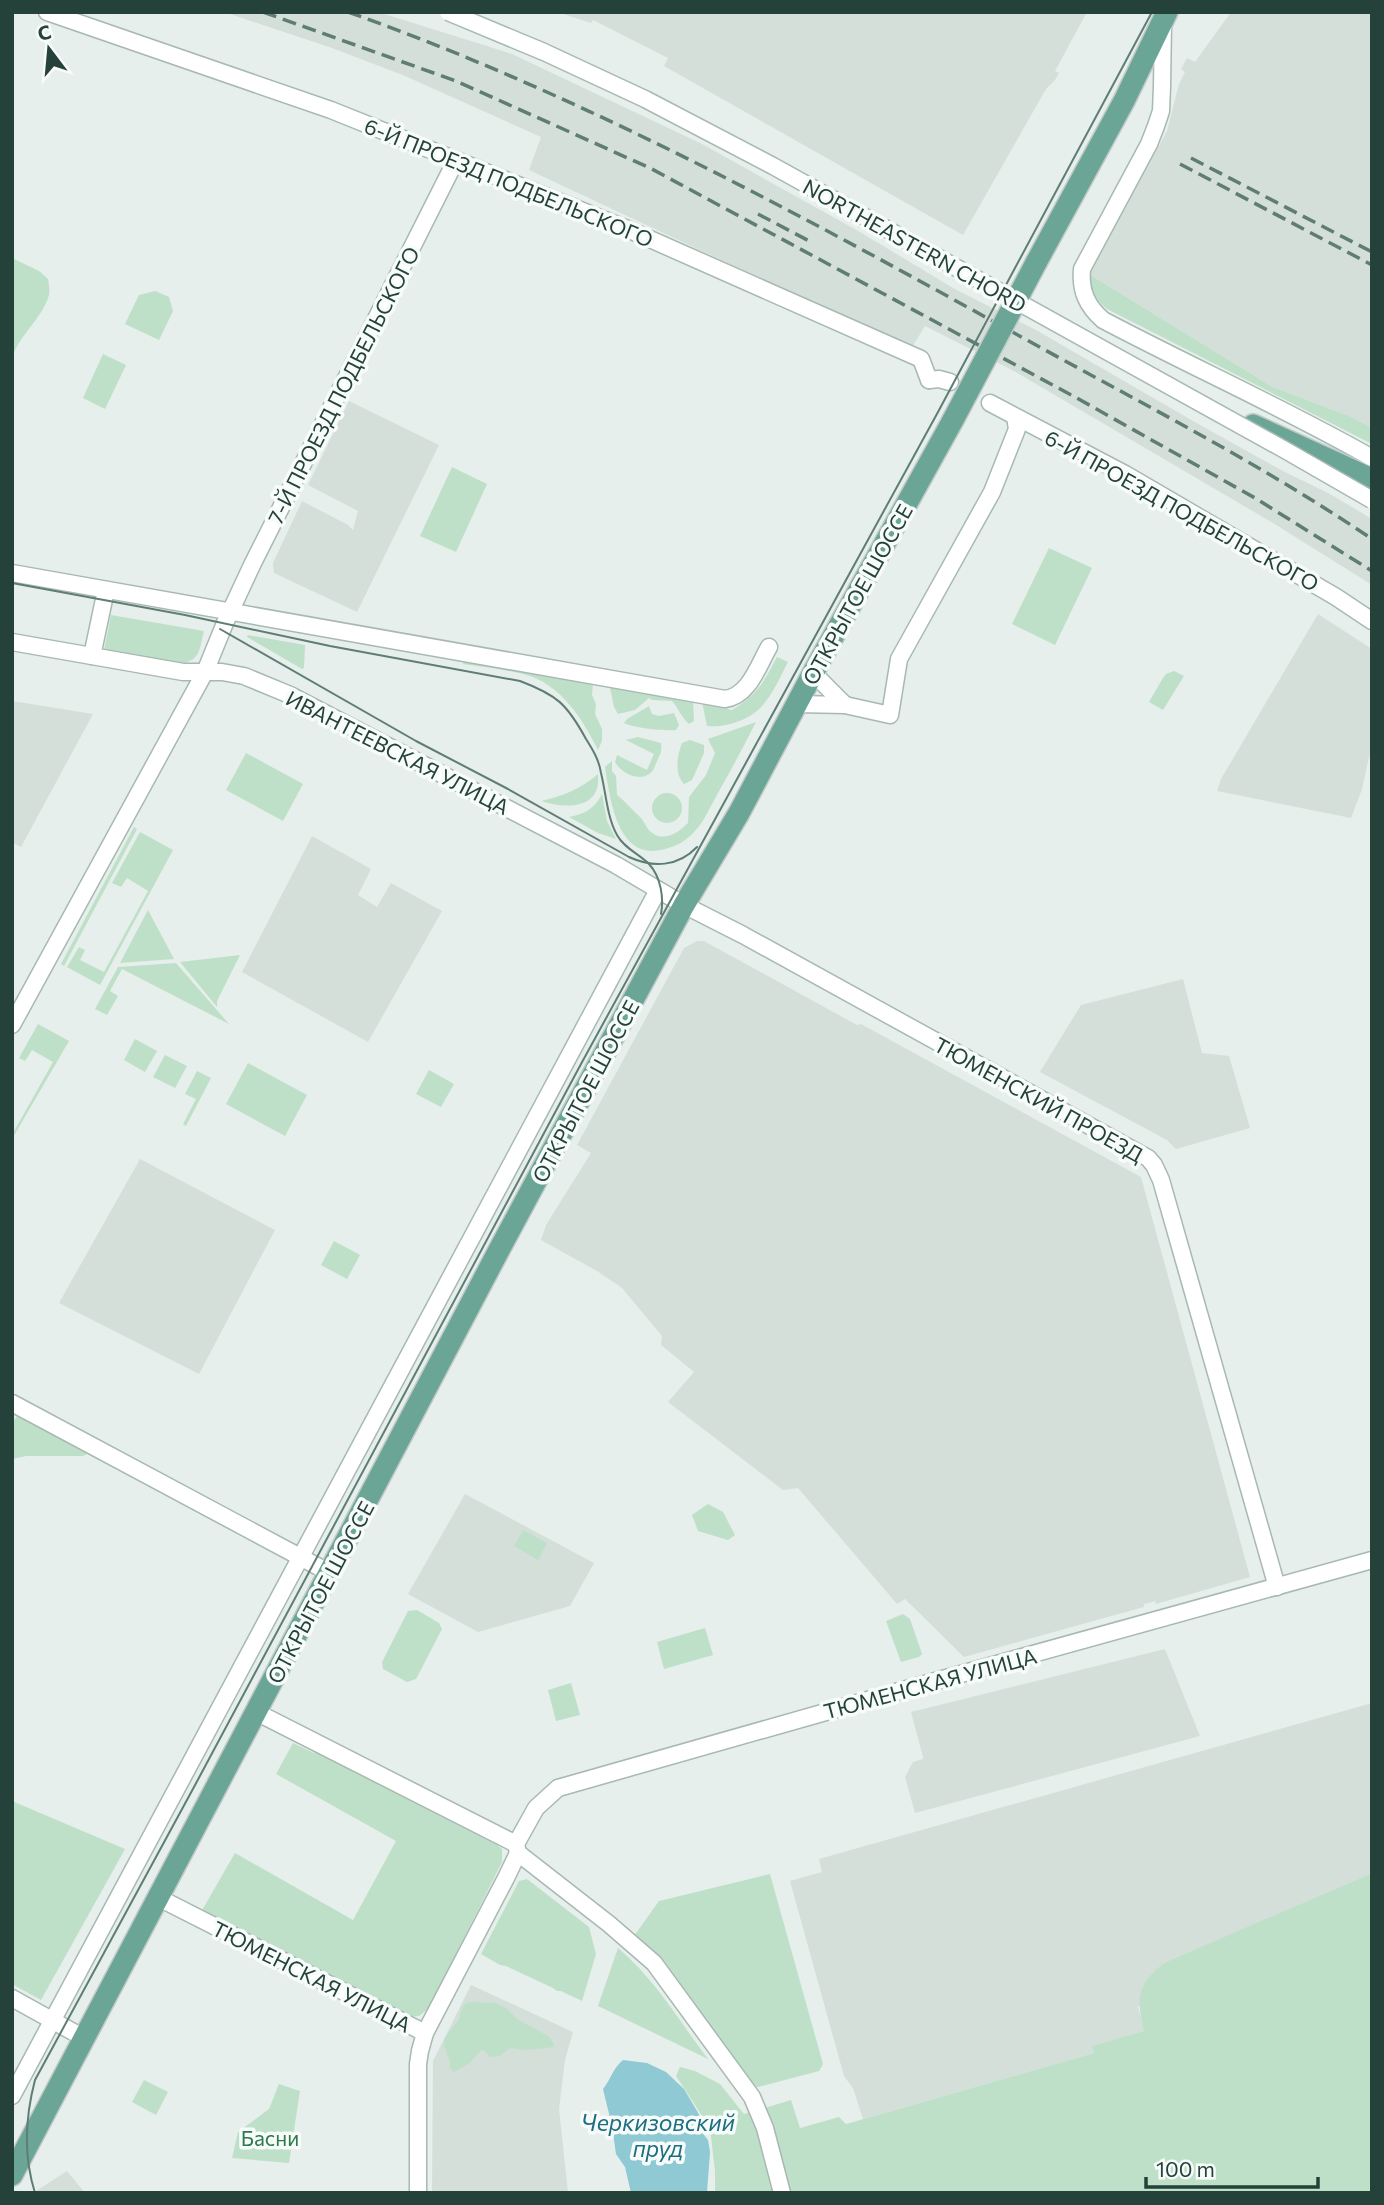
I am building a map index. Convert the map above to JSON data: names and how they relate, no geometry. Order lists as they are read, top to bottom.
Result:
{
  "streets": {
    "main road": ["NORTHEASTERN CHORD", "ОТКРЫТОЕ ШОССЕ"],
    "street": [
      "6-Й ПРОЕЗД ПОДБЕЛЬСКОГО",
      "7-Й ПРОЕЗД ПОДБЕЛЬСКОГО",
      "ИВАНТЕЕВСКАЯ УЛИЦА",
      "ТЮМЕНСКИЙ ПРОЕЗД",
      "ТЮМЕНСКАЯ УЛИЦА"
    ]
  },
  "crossings": [
    ["6-Й ПРОЕЗД ПОДБЕЛЬСКОГО", "7-Й ПРОЕЗД ПОДБЕЛЬСКОГО"],
    ["7-Й ПРОЕЗД ПОДБЕЛЬСКОГО", "ИВАНТЕЕВСКАЯ УЛИЦА"],
    ["ОТКРЫТОЕ ШОССЕ", "ИВАНТЕЕВСКАЯ УЛИЦА"],
    ["ОТКРЫТОЕ ШОССЕ", "ТЮМЕНСКИЙ ПРОЕЗД"],
    ["ОТКРЫТОЕ ШОССЕ", "ТЮМЕНСКАЯ УЛИЦА"],
    ["ИВАНТЕЕВСКАЯ УЛИЦА", "ТЮМЕНСКИЙ ПРОЕЗД"],
    ["ТЮМЕНСКИЙ ПРОЕЗД", "ТЮМЕНСКАЯ УЛИЦА"]
  ],
  "water": ["Черкизовский пруд"],
  "parks": ["Басни"],
  "scale_bar": "100 m",
  "north": "top"
}
